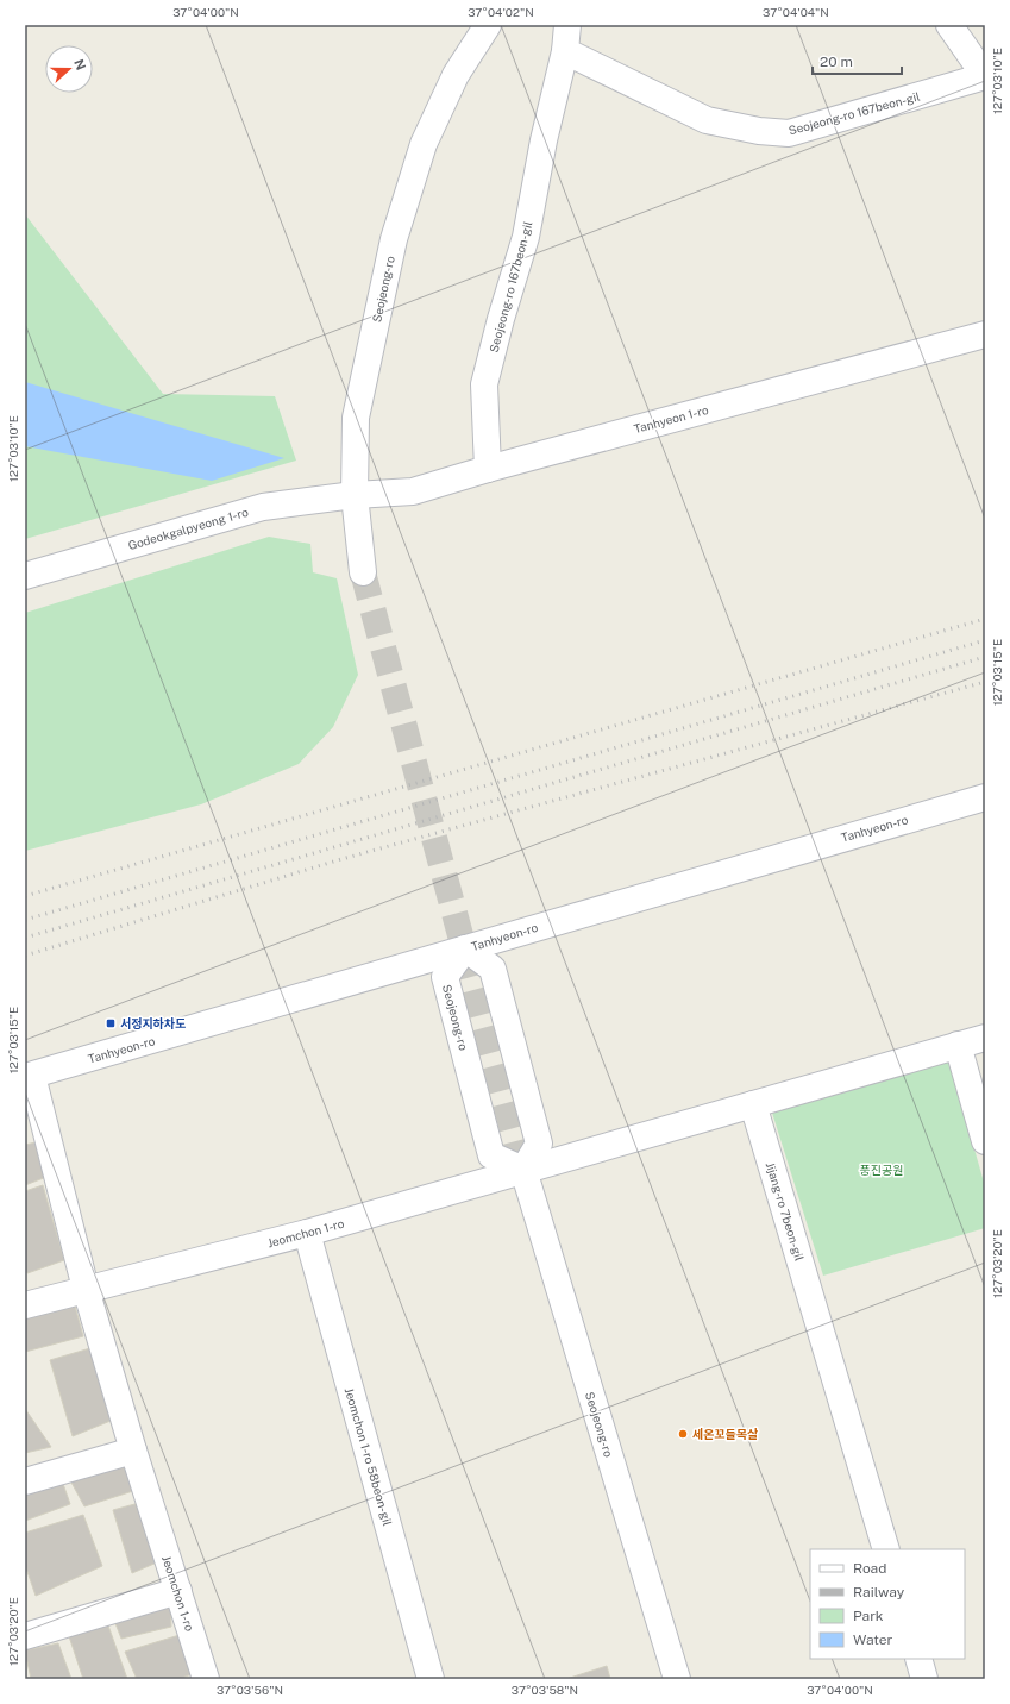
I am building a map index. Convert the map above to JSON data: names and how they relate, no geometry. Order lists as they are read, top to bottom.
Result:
{
  "streets": {
    "street": [
      "Seojeong-ro 167beon-gil",
      "Seojeong-ro",
      "Tanhyeon 1-ro",
      "Godeokgalpyeong 1-ro",
      "Tanhyeon-ro",
      "Jijang-ro 7beon-gil",
      "Jeomchon 1-ro",
      "Jeomchon 1-ro 58beon-gil"
    ]
  },
  "crossings": [
    ["Seojeong-ro 167beon-gil", "Tanhyeon 1-ro"],
    ["Seojeong-ro", "Tanhyeon 1-ro"],
    ["Seojeong-ro", "Godeokgalpyeong 1-ro"],
    ["Seojeong-ro", "Tanhyeon-ro"],
    ["Seojeong-ro", "Jeomchon 1-ro"],
    ["Tanhyeon 1-ro", "Godeokgalpyeong 1-ro"],
    ["Tanhyeon-ro", "Jeomchon 1-ro"],
    ["Jijang-ro 7beon-gil", "Jeomchon 1-ro"],
    ["Jeomchon 1-ro", "Jeomchon 1-ro 58beon-gil"]
  ],
  "parks": ["풍진공원"],
  "places": {
    "transit": ["서정지하차도"],
    "other": ["세온꼬들목살"]
  },
  "legend": [
    "Road",
    "Railway",
    "Park",
    "Water"
  ],
  "scale_bar": "20 m",
  "north": "right",
  "coordinates": [
    "37°04'00\"N",
    "37°04'02\"N",
    "37°04'04\"N",
    "127°03'10\"E",
    "127°03'15\"E",
    "127°03'20\"E",
    "37°03'56\"N",
    "37°03'58\"N"
  ]
}
